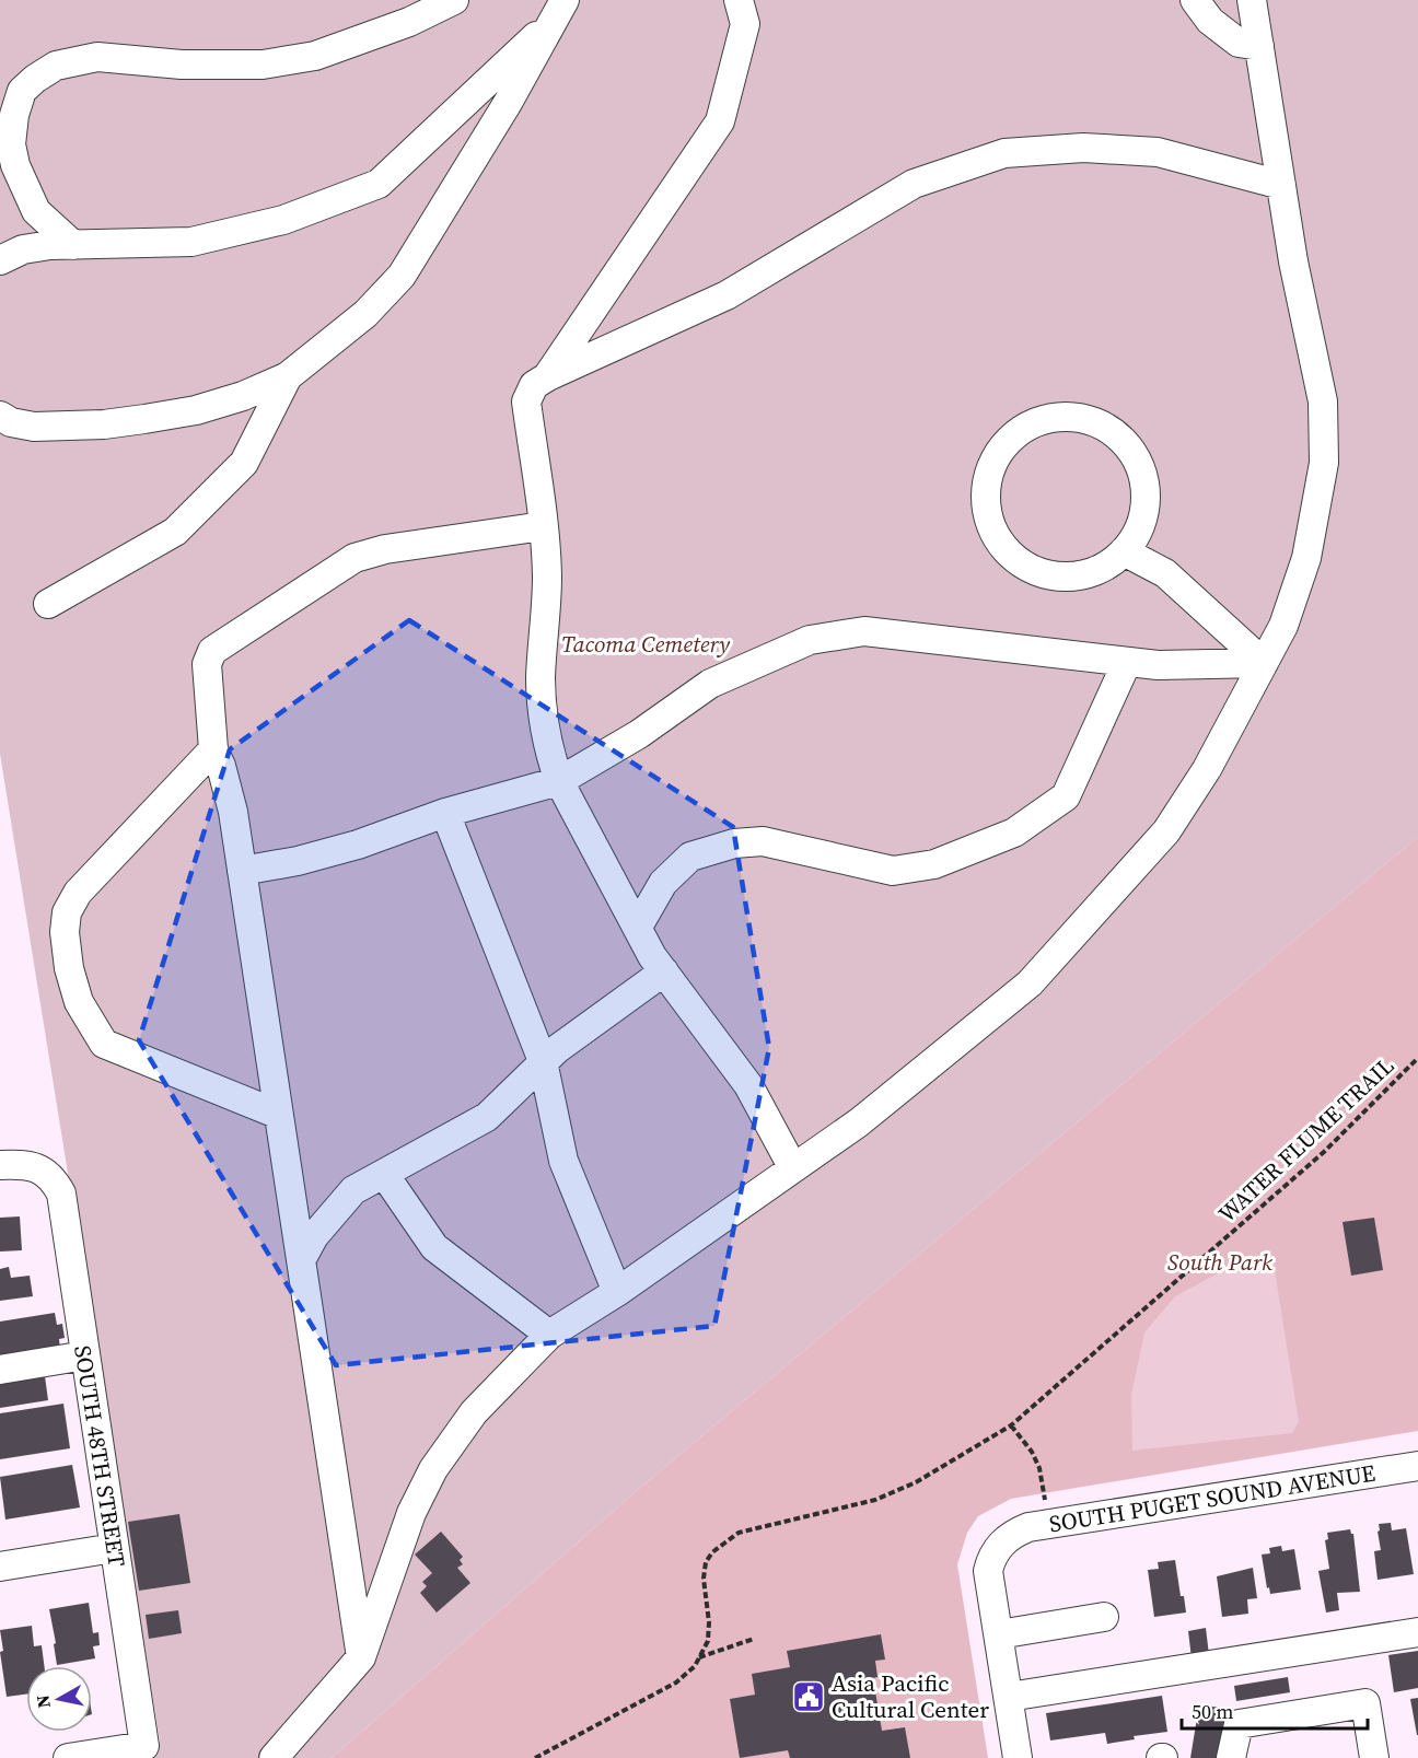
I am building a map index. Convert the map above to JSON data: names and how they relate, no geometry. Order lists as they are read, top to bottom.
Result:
{
  "streets": {
    "street": ["SOUTH 48TH STREET", "SOUTH PUGET SOUND AVENUE"],
    "path": ["WATER FLUME TRAIL"]
  },
  "parks": ["Tacoma Cemetery", "South Park"],
  "places": {
    "public building": ["Asia Pacific Cultural Center"]
  },
  "scale_bar": "50 m",
  "north": "left"
}
